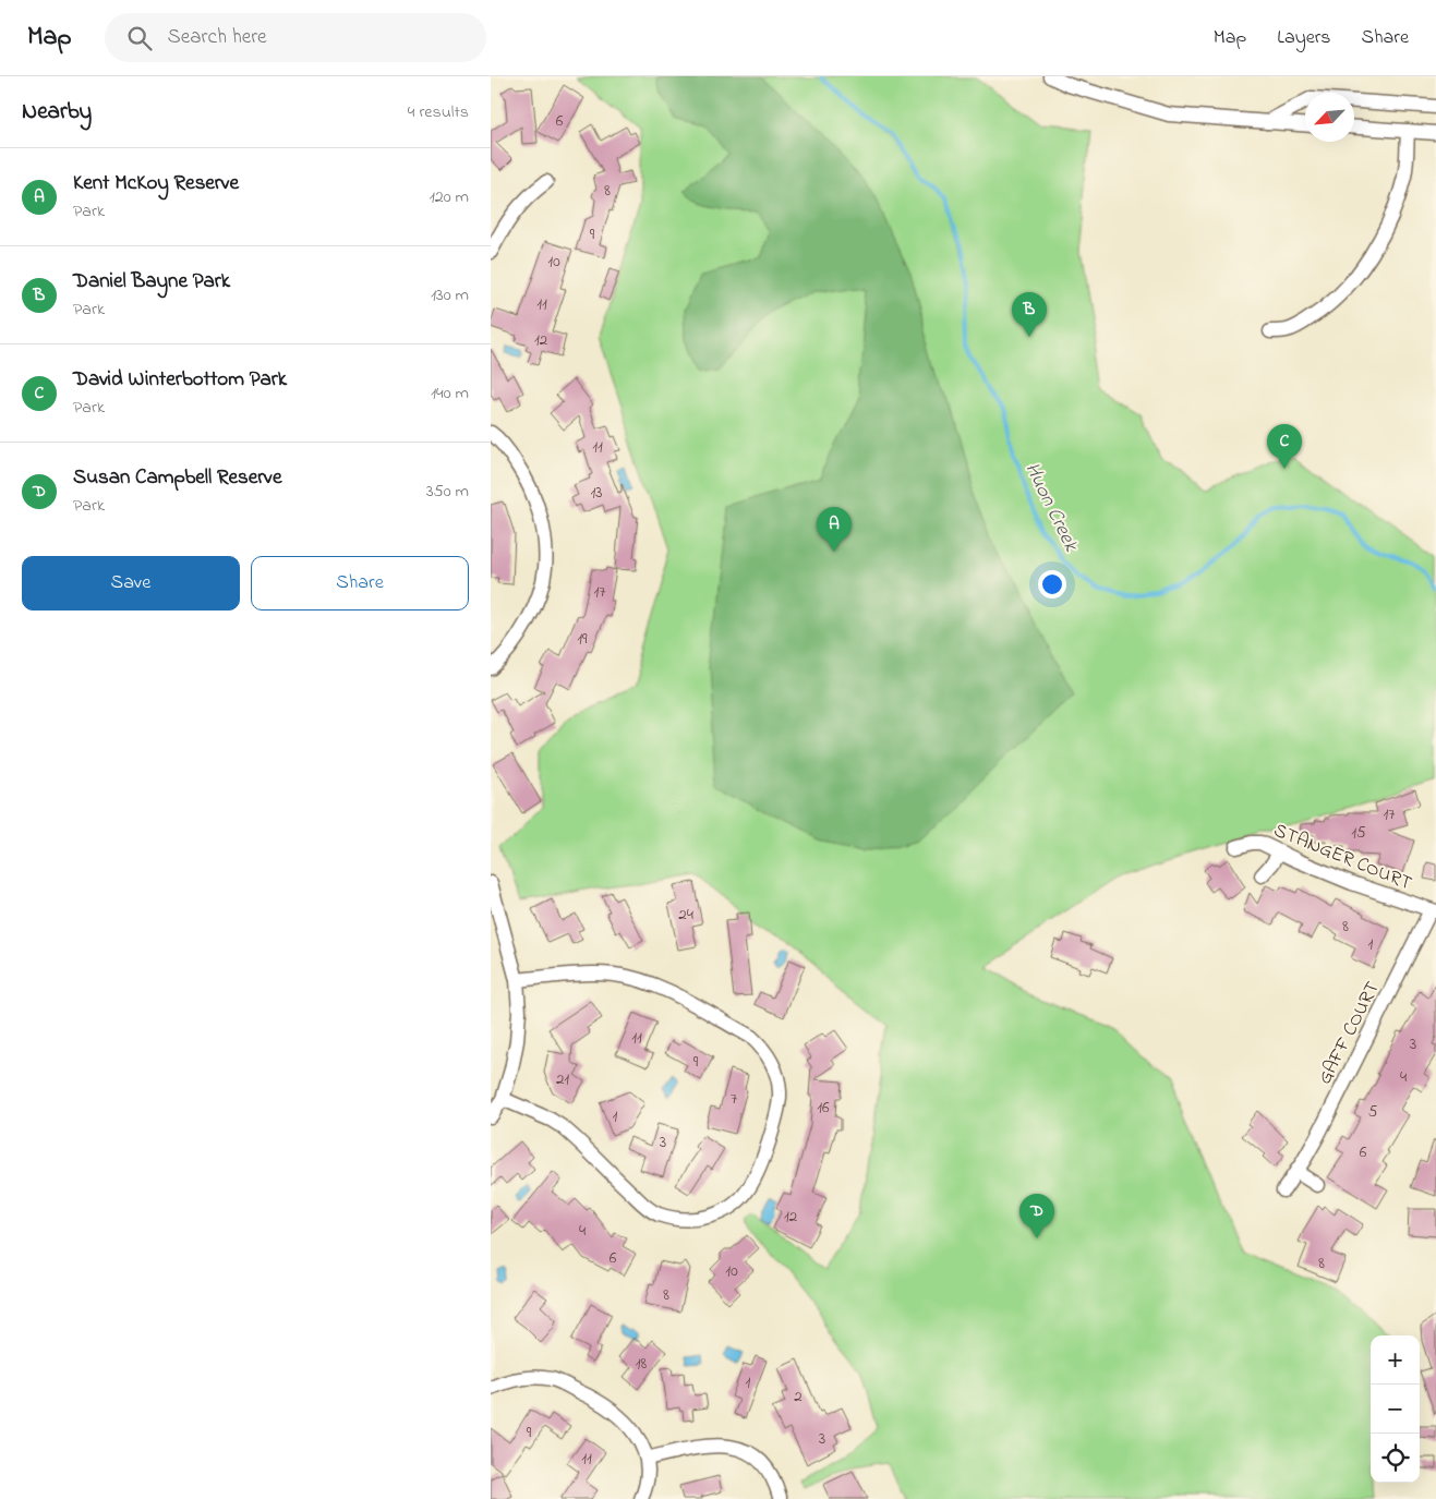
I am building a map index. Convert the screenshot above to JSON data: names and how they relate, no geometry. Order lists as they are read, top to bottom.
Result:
{
  "streets": {
    "street": ["STANGER COURT", "GAFF COURT"]
  },
  "crossings": [
    ["STANGER COURT", "GAFF COURT"]
  ],
  "water": ["Huon Creek"],
  "house_numbers": [
    "6",
    "8",
    "9",
    "10",
    "11",
    "12",
    "11",
    "13",
    "17",
    "19",
    "17",
    "15",
    "24",
    "8",
    "1",
    "11",
    "3",
    "9",
    "4",
    "21",
    "7",
    "16",
    "5",
    "1",
    "3",
    "6",
    "12",
    "4",
    "6",
    "8",
    "10",
    "8",
    "18",
    "1",
    "2",
    "9",
    "3",
    "11"
  ],
  "north": "bottom left",
  "page": {
    "header": "Map",
    "search": "Search here",
    "nav": ["Map", "Layers", "Share"],
    "heading": ["Nearby", "4 results"],
    "list": [
      {
        "mark": "A",
        "name": "Kent McKoy Reserve",
        "note": "Park",
        "value": "120 m"
      },
      {
        "mark": "B",
        "name": "Daniel Bayne Park",
        "note": "Park",
        "value": "130 m"
      },
      {
        "mark": "C",
        "name": "David Winterbottom Park",
        "note": "Park",
        "value": "140 m"
      },
      {
        "mark": "D",
        "name": "Susan Campbell Reserve",
        "note": "Park",
        "value": "350 m"
      }
    ],
    "pins": [
      "B",
      "C",
      "A",
      "D"
    ],
    "buttons": ["Save", "Share"],
    "map_buttons": ["+", "−"]
  }
}
